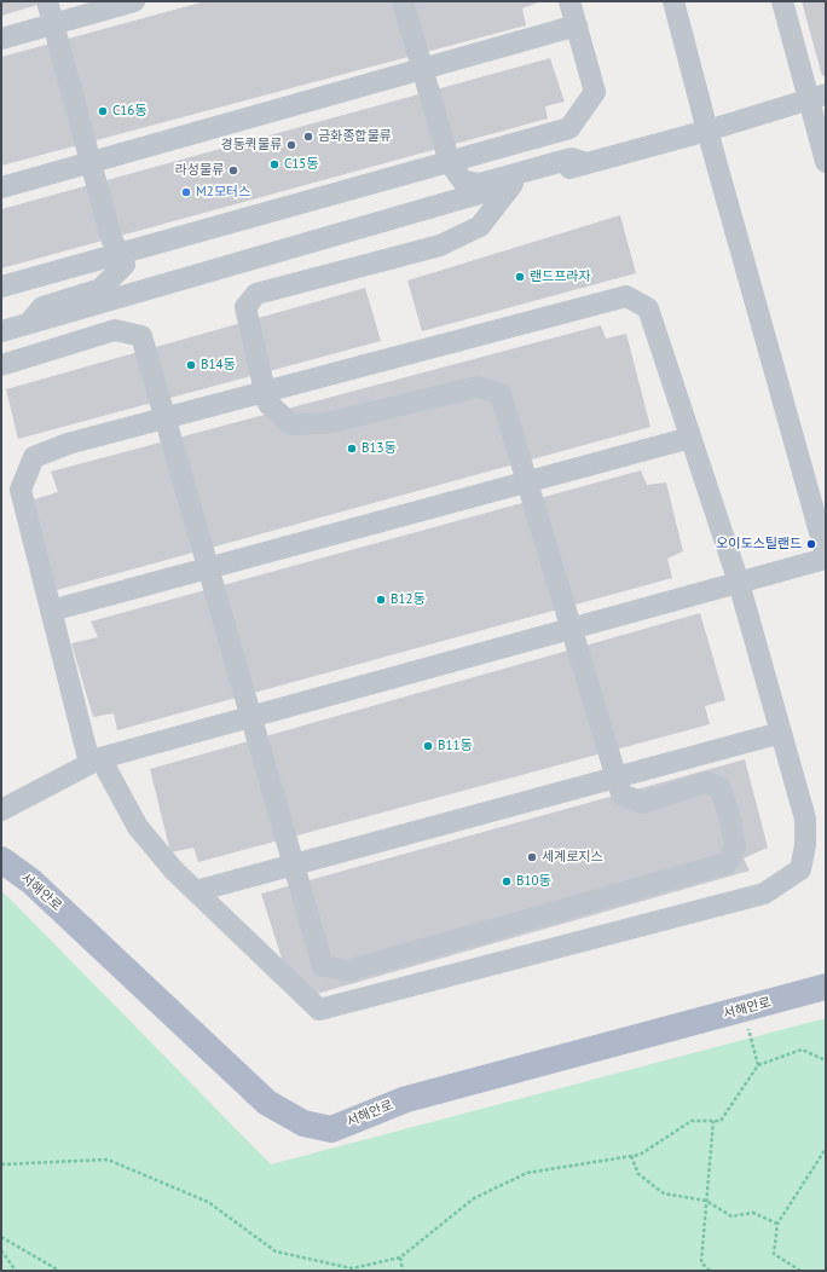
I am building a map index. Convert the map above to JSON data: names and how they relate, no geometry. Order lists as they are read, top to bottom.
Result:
{
  "streets": {
    "main road": ["서해안로"]
  },
  "places": [
    "C16동",
    "금화종합물류",
    "경동퀵물류",
    "C15동",
    "라성물류",
    "M2모터스",
    "랜드프라자",
    "B14동",
    "B13동",
    "오이도스틸랜드",
    "B12동",
    "B11동",
    "세계로지스",
    "B10동"
  ]
}
